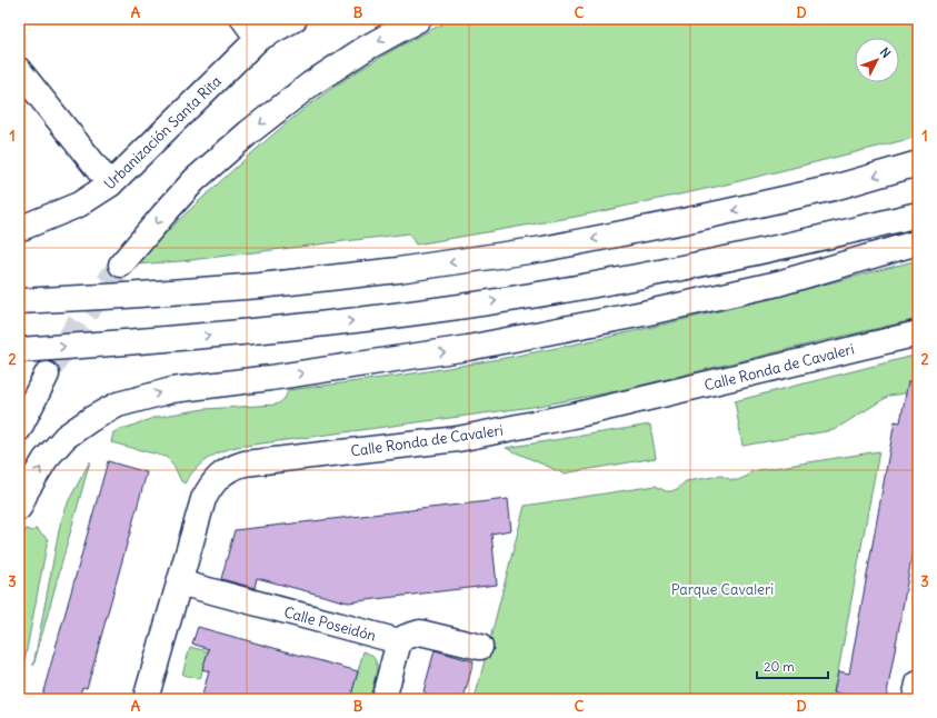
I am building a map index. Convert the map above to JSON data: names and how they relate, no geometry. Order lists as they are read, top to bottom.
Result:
{
  "streets": {
    "main road": ["Urbanización Santa Rita", "Calle Ronda de Cavaleri", "Calle Poseidón"]
  },
  "crossings": [
    ["Calle Ronda de Cavaleri", "Calle Poseidón"]
  ],
  "parks": ["Parque Cavaleri"],
  "scale_bar": "20 m",
  "north": "top right",
  "grid": {
    "columns": [
      "A",
      "B",
      "C",
      "D"
    ],
    "rows": ["1", "2", "3"]
  }
}
